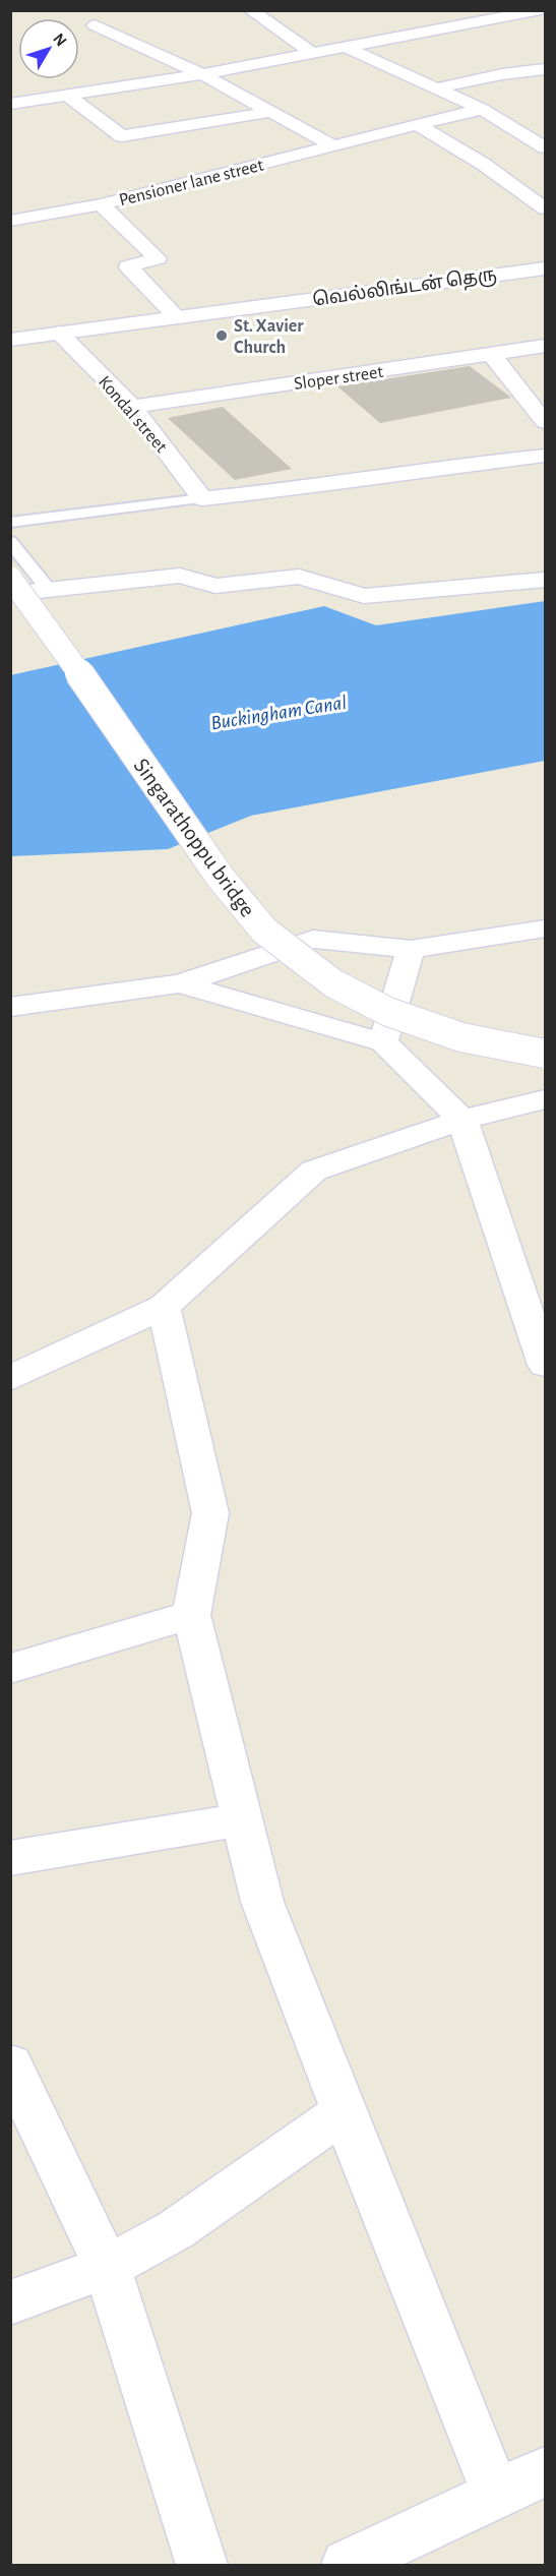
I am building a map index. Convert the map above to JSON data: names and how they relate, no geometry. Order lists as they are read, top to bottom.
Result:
{
  "streets": {
    "street": [
      "Pensioner lane street",
      "வெல்லிங்டன் தெரு",
      "Sloper street",
      "Kondal street",
      "Singarathoppu bridge"
    ]
  },
  "crossings": [
    ["Pensioner lane street", "வெல்லிங்டன் தெரு"],
    ["வெல்லிங்டன் தெரு", "Kondal street"],
    ["Sloper street", "Kondal street"]
  ],
  "water": ["Buckingham Canal"],
  "places": ["St. Xavier Church"],
  "north": "top right"
}
